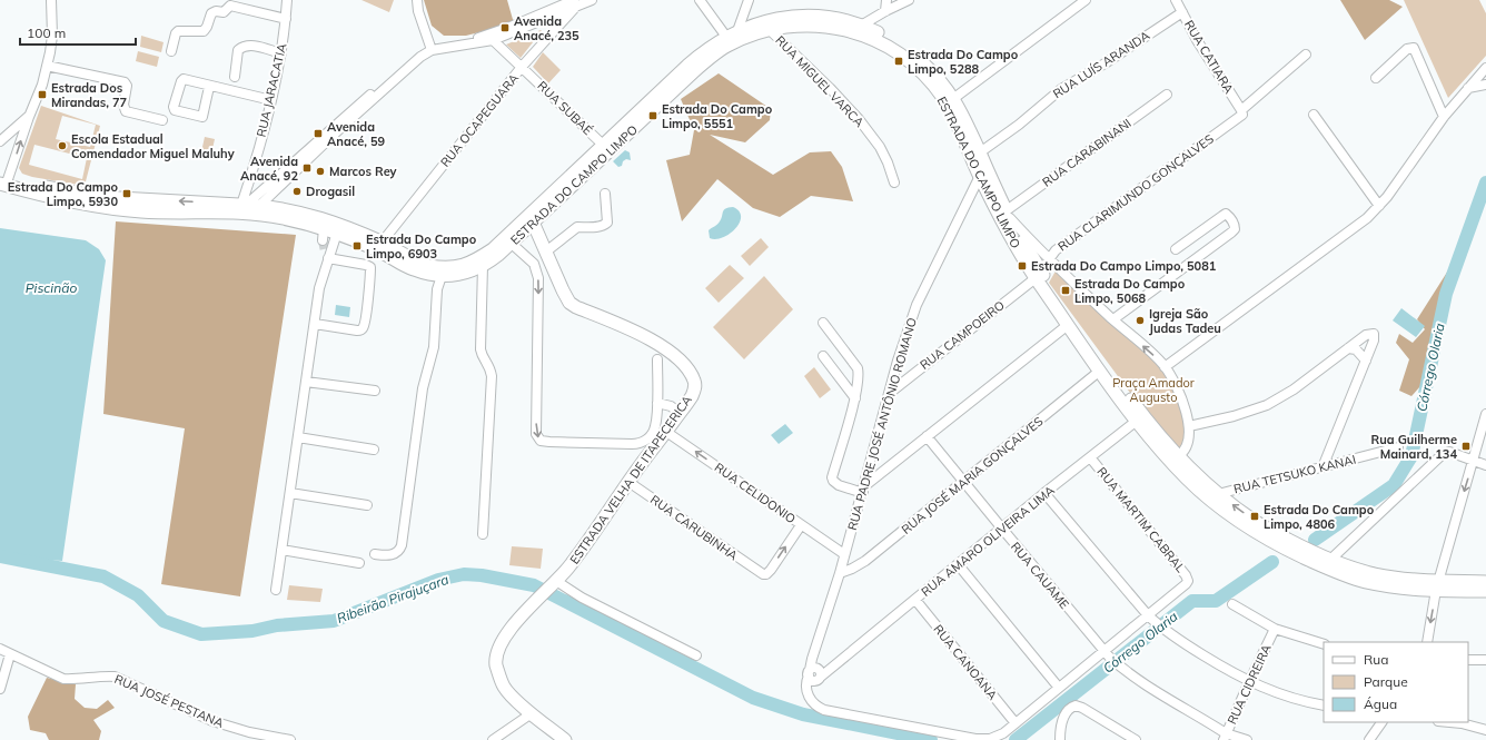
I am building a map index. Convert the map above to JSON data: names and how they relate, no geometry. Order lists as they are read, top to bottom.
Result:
{
  "streets": {
    "main road": ["ESTRADA DO CAMPO LIMPO", "ESTRADA VELHA DE ITAPECERICA"],
    "street": [
      "RUA CATIARA",
      "RUA LUÍS ARANDA",
      "RUA MIGUEL VARCA",
      "RUA JARACATIA",
      "RUA SUBAÉ",
      "RUA OCAPEGUARA",
      "RUA CARABINANI",
      "RUA CLARIMUNDO GONÇALVES",
      "RUA CAMPOEIRO",
      "RUA PADRE JOSÉ ANTÔNIO ROMANO",
      "RUA TETSUKO KANAI",
      "RUA JOSÉ MARIA GONÇALVES",
      "RUA CELIDONIO",
      "RUA MARTIM CABRAL",
      "RUA CARUBINHA",
      "RUA AMARO OLIVEIRA LIMA",
      "RUA CAUAME",
      "RUA CANOANA",
      "RUA CIDREIRA",
      "RUA JOSÉ PESTANA"
    ]
  },
  "crossings": [
    ["RUA CATIARA", "RUA LUÍS ARANDA"],
    ["RUA CATIARA", "RUA CLARIMUNDO GONÇALVES"],
    ["RUA LUÍS ARANDA", "ESTRADA DO CAMPO LIMPO"],
    ["RUA MIGUEL VARCA", "ESTRADA DO CAMPO LIMPO"],
    ["RUA JARACATIA", "ESTRADA DO CAMPO LIMPO"],
    ["RUA SUBAÉ", "RUA OCAPEGUARA"],
    ["RUA SUBAÉ", "ESTRADA DO CAMPO LIMPO"],
    ["RUA OCAPEGUARA", "ESTRADA DO CAMPO LIMPO"],
    ["RUA CARABINANI", "ESTRADA DO CAMPO LIMPO"],
    ["ESTRADA DO CAMPO LIMPO", "RUA CLARIMUNDO GONÇALVES"],
    ["ESTRADA DO CAMPO LIMPO", "RUA CAMPOEIRO"],
    ["ESTRADA DO CAMPO LIMPO", "RUA PADRE JOSÉ ANTÔNIO ROMANO"],
    ["ESTRADA DO CAMPO LIMPO", "RUA TETSUKO KANAI"],
    ["ESTRADA DO CAMPO LIMPO", "RUA JOSÉ MARIA GONÇALVES"],
    ["ESTRADA DO CAMPO LIMPO", "ESTRADA VELHA DE ITAPECERICA"],
    ["ESTRADA DO CAMPO LIMPO", "RUA AMARO OLIVEIRA LIMA"],
    ["RUA CLARIMUNDO GONÇALVES", "RUA CAMPOEIRO"],
    ["RUA CAMPOEIRO", "RUA PADRE JOSÉ ANTÔNIO ROMANO"],
    ["RUA PADRE JOSÉ ANTÔNIO ROMANO", "RUA JOSÉ MARIA GONÇALVES"],
    ["RUA PADRE JOSÉ ANTÔNIO ROMANO", "RUA CELIDONIO"],
    ["RUA PADRE JOSÉ ANTÔNIO ROMANO", "RUA AMARO OLIVEIRA LIMA"],
    ["RUA JOSÉ MARIA GONÇALVES", "RUA CAUAME"],
    ["ESTRADA VELHA DE ITAPECERICA", "RUA CELIDONIO"],
    ["ESTRADA VELHA DE ITAPECERICA", "RUA CARUBINHA"],
    ["RUA CELIDONIO", "RUA CARUBINHA"],
    ["RUA MARTIM CABRAL", "RUA AMARO OLIVEIRA LIMA"],
    ["RUA AMARO OLIVEIRA LIMA", "RUA CAUAME"],
    ["RUA AMARO OLIVEIRA LIMA", "RUA CANOANA"],
    ["RUA CAUAME", "RUA CIDREIRA"]
  ],
  "one_way": ["RUA CELIDONIO"],
  "water": ["Piscinão", "Córrego Olaria", "Ribeirão Pirajuçara"],
  "parks": ["Praça Amador Augusto"],
  "places": {
    "transit": [
      "Avenida Anacé, 235",
      "Estrada Do Campo Limpo, 5288",
      "Estrada Dos Mirandas, 77",
      "Estrada Do Campo Limpo, 5551",
      "Avenida Anacé, 59",
      "Avenida Anacé, 92",
      "Estrada Do Campo Limpo, 5930",
      "Estrada Do Campo Limpo, 6903",
      "Estrada Do Campo Limpo, 5081",
      "Estrada Do Campo Limpo, 5068",
      "Rua Guilherme Mainard, 134",
      "Estrada Do Campo Limpo, 4806"
    ],
    "other": [
      "Escola Estadual Comendador Miguel Maluhy",
      "Marcos Rey",
      "Drogasil",
      "Igreja São Judas Tadeu"
    ]
  },
  "legend": ["Rua", "Parque", "Água"],
  "scale_bar": "100 m"
}
